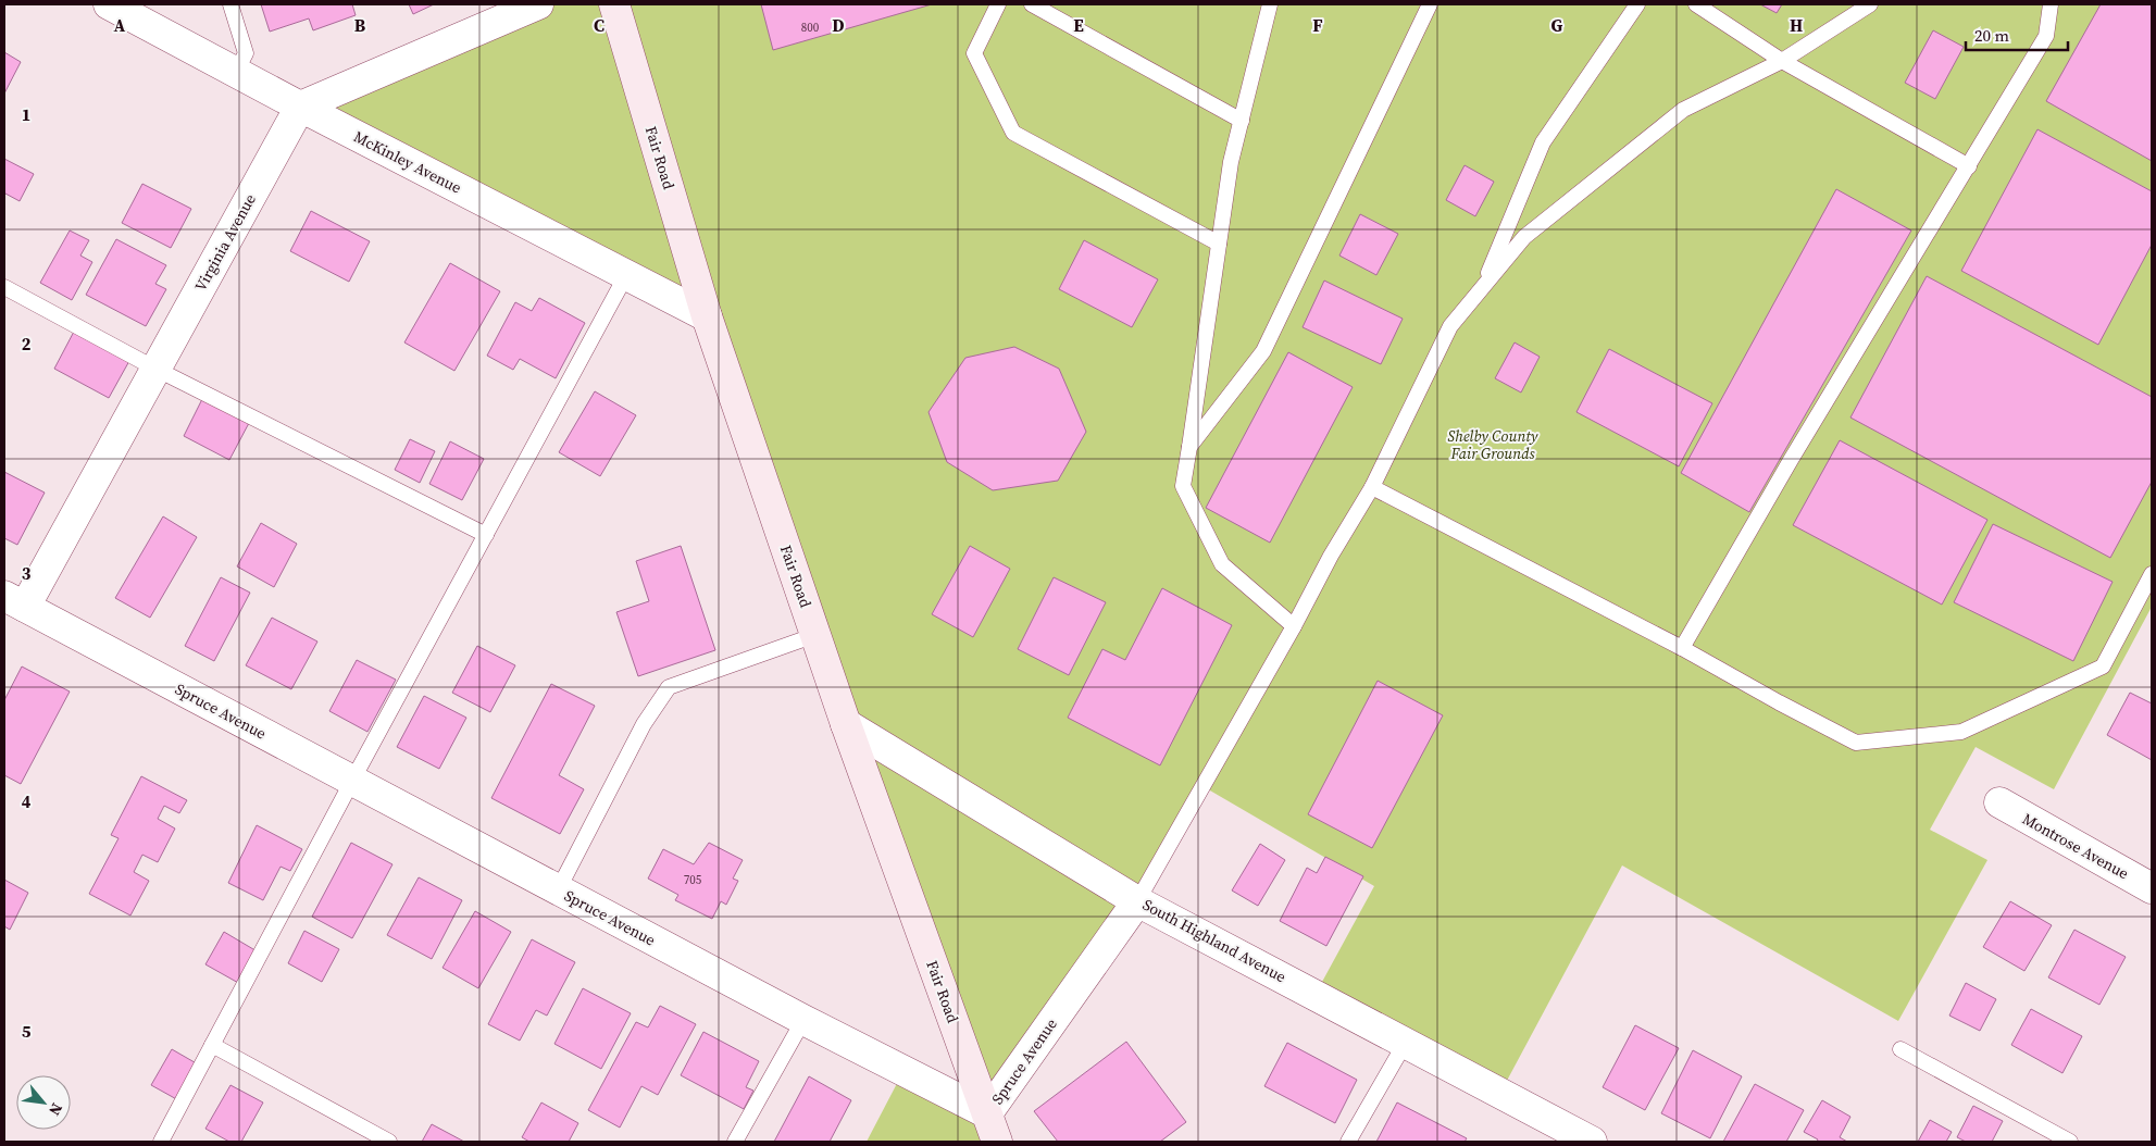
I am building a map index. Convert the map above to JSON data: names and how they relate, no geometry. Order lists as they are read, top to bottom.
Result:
{
  "streets": {
    "main road": ["Fair Road"],
    "street": [
      "McKinley Avenue",
      "Virginia Avenue",
      "Spruce Avenue",
      "Montrose Avenue",
      "South Highland Avenue"
    ]
  },
  "crossings": [
    ["Fair Road", "McKinley Avenue"],
    ["Fair Road", "Spruce Avenue"],
    ["Fair Road", "South Highland Avenue"],
    ["McKinley Avenue", "Virginia Avenue"],
    ["Virginia Avenue", "Spruce Avenue"],
    ["Spruce Avenue", "South Highland Avenue"]
  ],
  "parks": ["Shelby County Fair Grounds"],
  "house_numbers": ["800", "705"],
  "scale_bar": "20 m",
  "north": "bottom right",
  "grid": {
    "columns": [
      "A",
      "B",
      "C",
      "D",
      "E",
      "F",
      "G",
      "H"
    ],
    "rows": [
      "1",
      "2",
      "3",
      "4",
      "5"
    ]
  }
}
